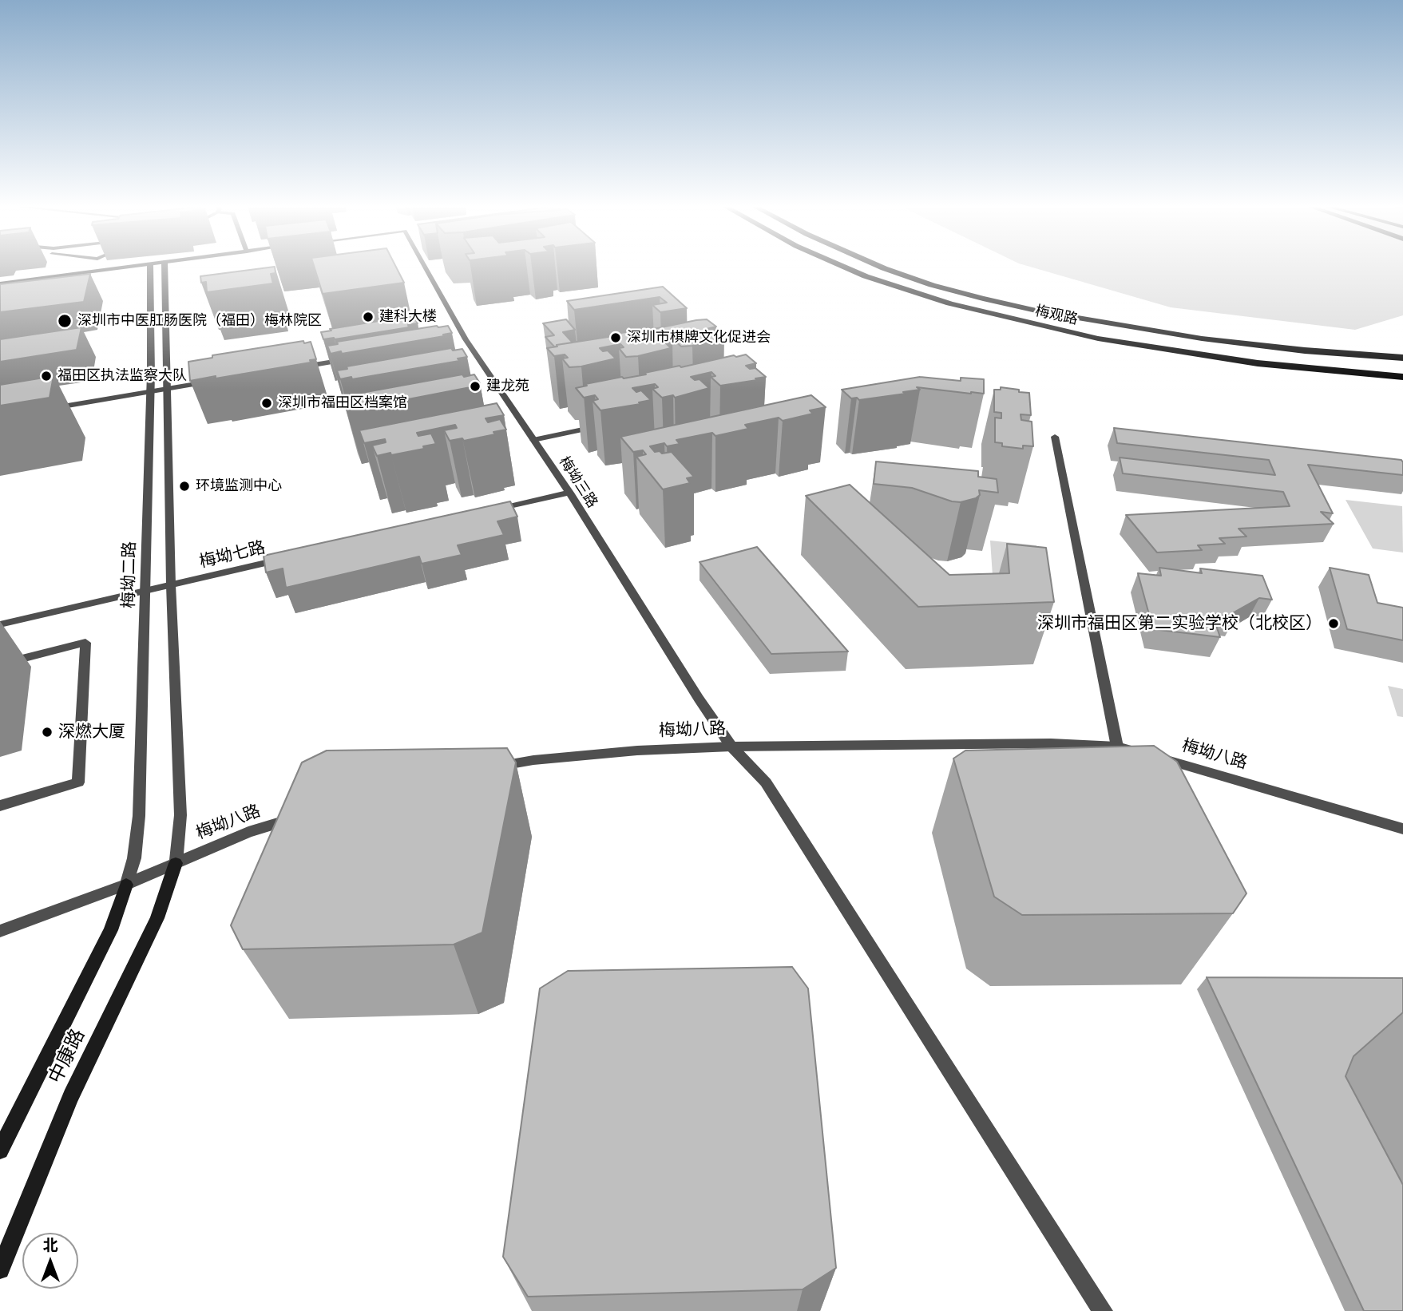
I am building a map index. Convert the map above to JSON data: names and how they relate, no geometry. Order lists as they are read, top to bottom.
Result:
{
  "streets": {
    "highway": ["梅观路"],
    "main road": ["中康路"],
    "street": [
      "梅坳三路",
      "梅坳七路",
      "梅坳二路",
      "梅坳八路"
    ]
  },
  "crossings": [
    ["梅坳三路", "梅坳八路"],
    ["梅坳七路", "梅坳二路"],
    ["梅坳二路", "梅坳八路"],
    ["梅坳二路", "中康路"],
    ["梅坳八路", "中康路"]
  ],
  "places": [
    "建科大楼",
    "深圳市中医肛肠医院（福田）梅林院区",
    "深圳市棋牌文化促进会",
    "福田区执法监察大队",
    "建龙苑",
    "深圳市福田区档案馆",
    "环境监测中心",
    "深圳市福田区第二实验学校（北校区）",
    "深燃大厦"
  ],
  "north": "top"
}
